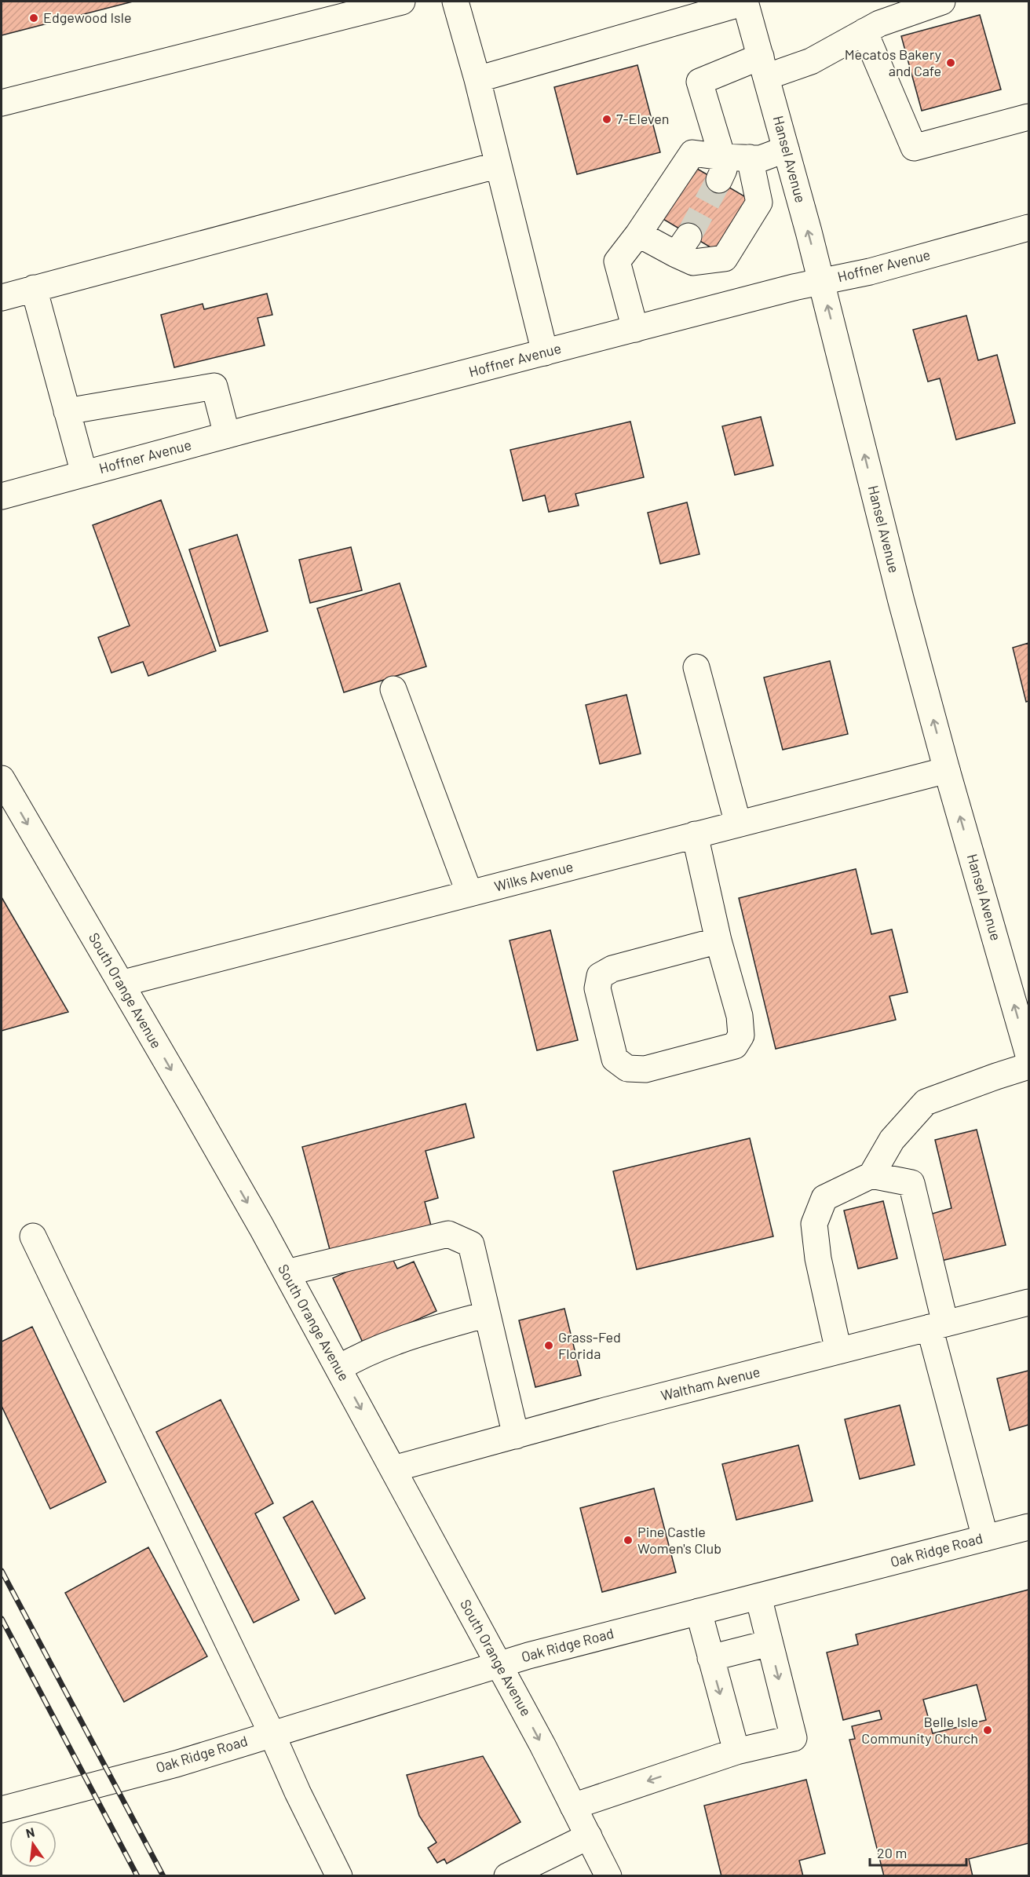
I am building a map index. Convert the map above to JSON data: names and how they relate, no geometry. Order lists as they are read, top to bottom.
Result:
{
  "streets": {
    "main road": [
      "Hansel Avenue",
      "Hoffner Avenue",
      "Wilks Avenue",
      "South Orange Avenue",
      "Waltham Avenue",
      "Oak Ridge Road"
    ]
  },
  "crossings": [
    ["Hansel Avenue", "Hoffner Avenue"],
    ["Hansel Avenue", "Wilks Avenue"],
    ["Wilks Avenue", "South Orange Avenue"],
    ["South Orange Avenue", "Waltham Avenue"],
    ["South Orange Avenue", "Oak Ridge Road"]
  ],
  "one_way": ["Hansel Avenue"],
  "places": [
    "Edgewood Isle",
    "Mecatos Bakery and Cafe",
    "7-Eleven",
    "Grass-Fed Florida",
    "Pine Castle Women's Club",
    "Belle Isle Community Church"
  ],
  "scale_bar": "20 m",
  "north": "top"
}
